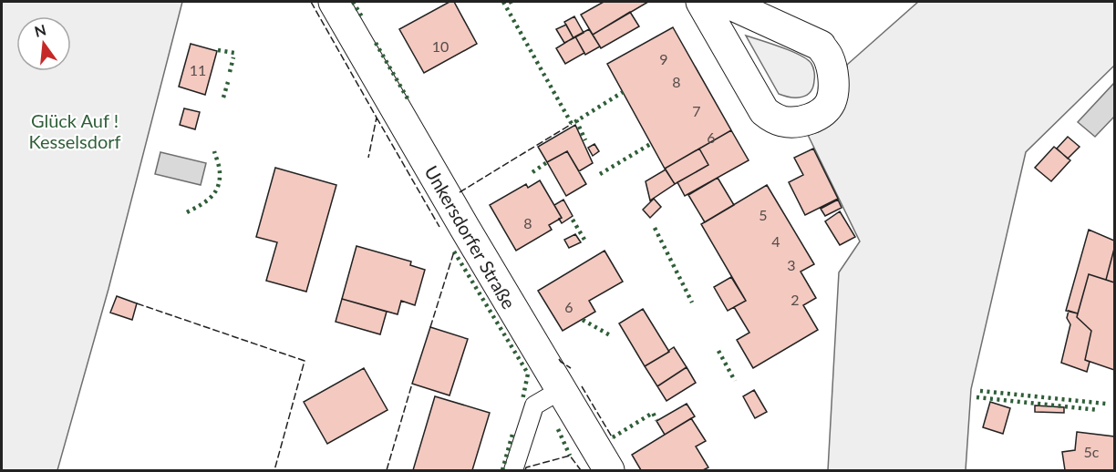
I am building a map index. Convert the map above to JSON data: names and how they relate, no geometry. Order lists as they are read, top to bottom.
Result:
{
  "streets": {
    "street": ["Unkersdorfer Straße"]
  },
  "parks": ["Glück Auf ! Kesselsdorf"],
  "house_numbers": [
    "10",
    "9",
    "11",
    "8",
    "7",
    "6",
    "5",
    "8",
    "4",
    "3",
    "2",
    "6",
    "5c"
  ],
  "north": "top"
}
